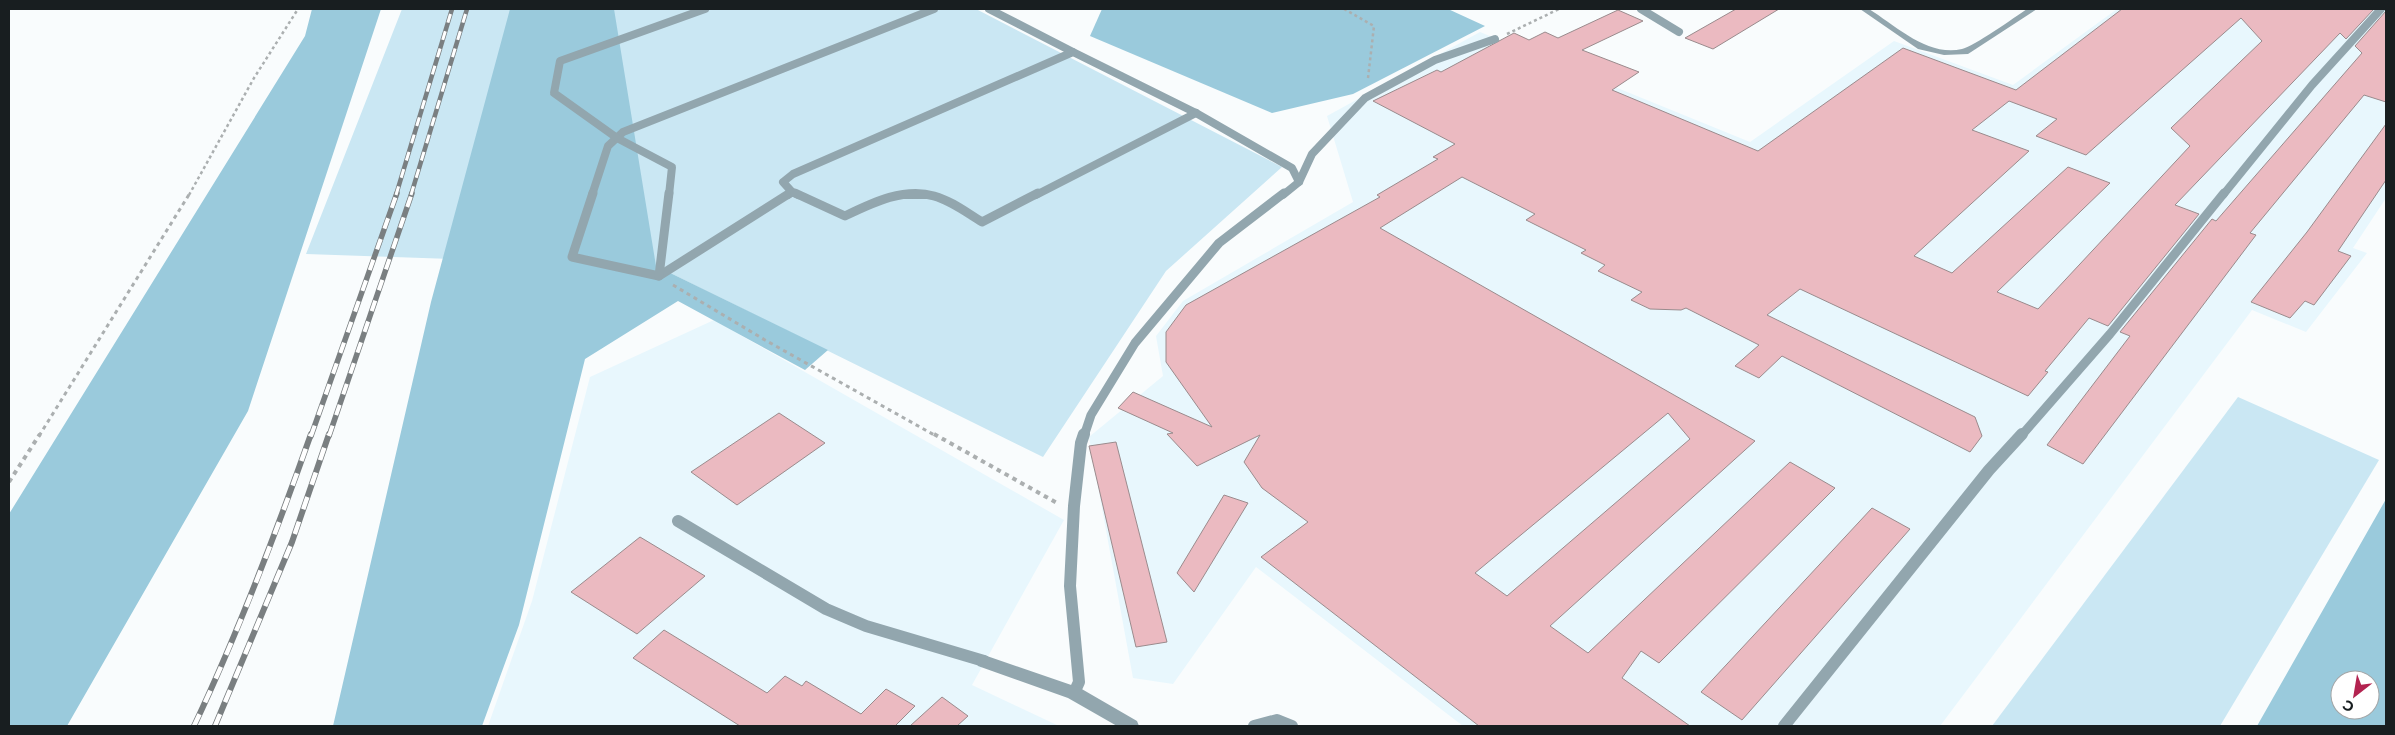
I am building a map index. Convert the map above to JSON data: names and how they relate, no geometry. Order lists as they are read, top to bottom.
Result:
{
  "north": "bottom left"
}
